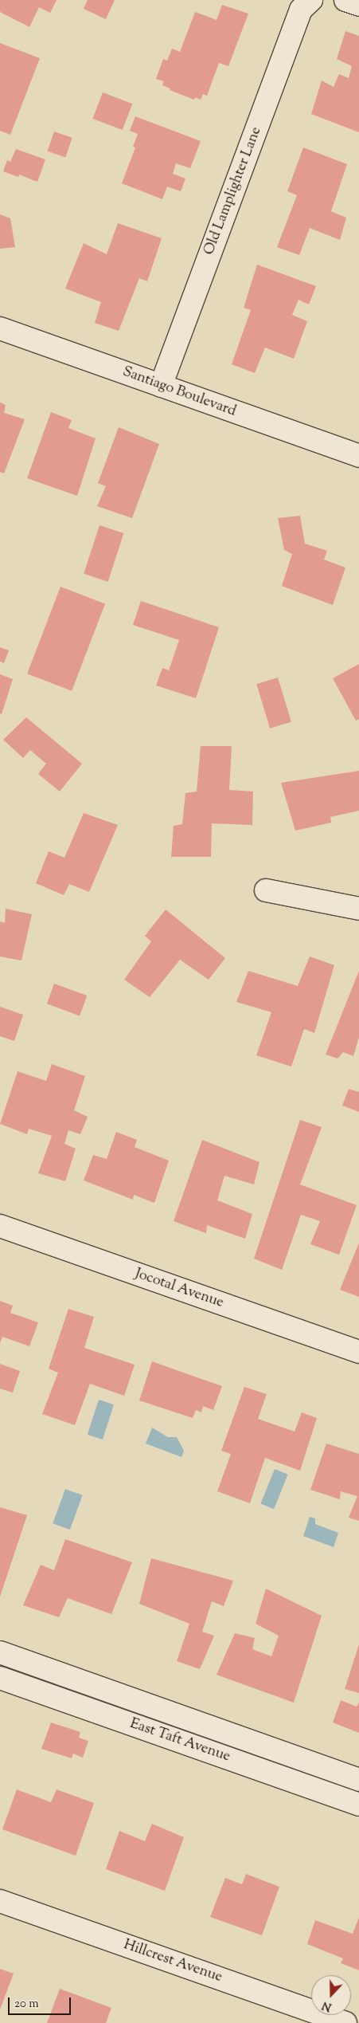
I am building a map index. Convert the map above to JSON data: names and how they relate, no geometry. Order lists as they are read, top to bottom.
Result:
{
  "streets": {
    "street": [
      "Old Lamplighter Lane",
      "Santiago Boulevard",
      "Jocotal Avenue",
      "East Taft Avenue",
      "Hillcrest Avenue"
    ]
  },
  "crossings": [
    ["Old Lamplighter Lane", "Santiago Boulevard"]
  ],
  "scale_bar": "20 m",
  "north": "bottom"
}
